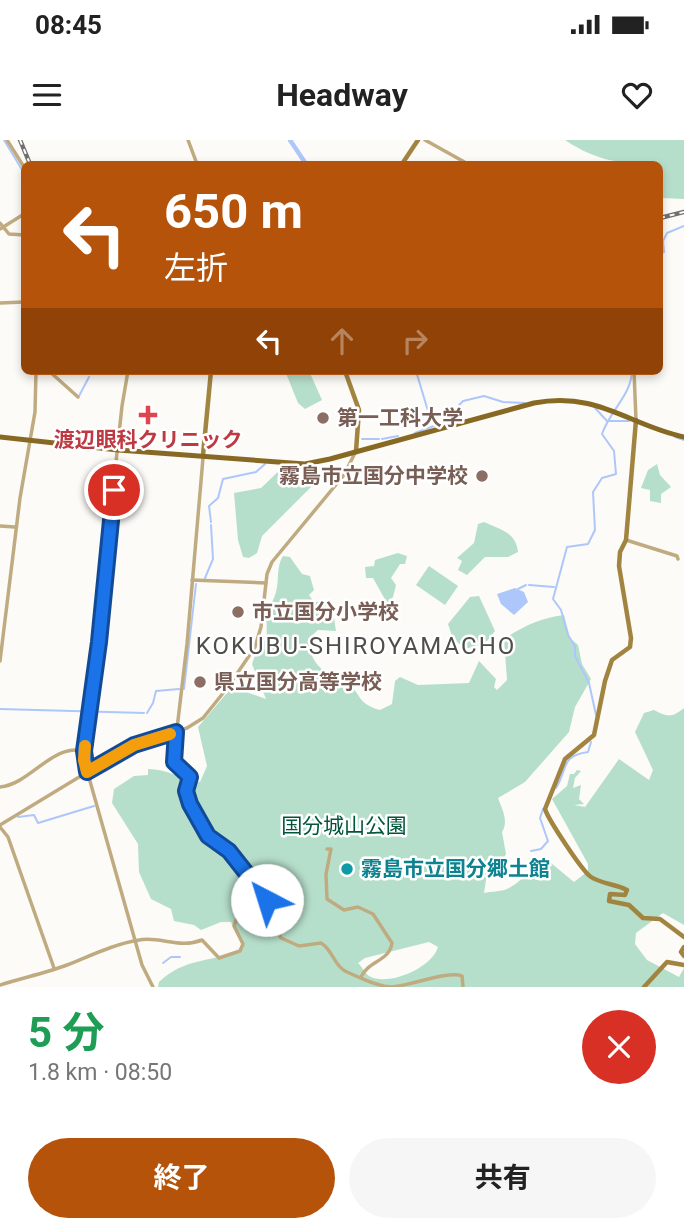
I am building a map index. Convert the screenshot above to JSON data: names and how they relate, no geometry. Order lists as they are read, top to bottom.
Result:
{
  "districts": ["KOKUBU-SHIROYAMACHO"],
  "parks": ["国分城山公園"],
  "places": {
    "health": ["渡辺眼科クリニック"],
    "other": [
      "第一工科大学",
      "霧島市立国分中学校",
      "市立国分小学校",
      "県立国分高等学校",
      "霧島市立国分郷土館"
    ]
  },
  "page": {
    "status": "08:45",
    "header": "Headway",
    "turn": ["650 m", "左折"],
    "heading": ["5 分", "1.8 km · 08:50"],
    "buttons": ["終了", "共有"]
  }
}
